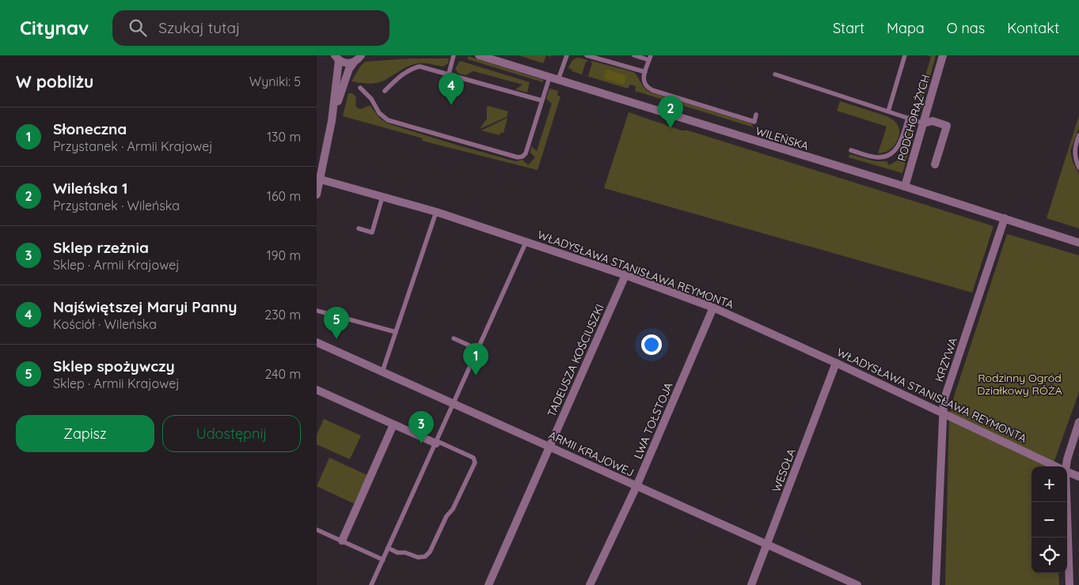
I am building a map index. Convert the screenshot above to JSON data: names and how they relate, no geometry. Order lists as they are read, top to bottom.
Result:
{
  "streets": {
    "street": [
      "PODCHORĄŻYCH",
      "WILEŃSKA",
      "WŁADYSŁAWA STANISŁAWA REYMONTA",
      "KRZYWA",
      "TADEUSZA KOŚCIUSZKI",
      "LWA TOŁSTOJA",
      "ARMII KRAJOWEJ",
      "WESOŁA"
    ]
  },
  "crossings": [
    ["PODCHORĄŻYCH", "WILEŃSKA"],
    ["WILEŃSKA", "KRZYWA"],
    ["WŁADYSŁAWA STANISŁAWA REYMONTA", "KRZYWA"],
    ["WŁADYSŁAWA STANISŁAWA REYMONTA", "TADEUSZA KOŚCIUSZKI"],
    ["WŁADYSŁAWA STANISŁAWA REYMONTA", "LWA TOŁSTOJA"],
    ["WŁADYSŁAWA STANISŁAWA REYMONTA", "WESOŁA"],
    ["TADEUSZA KOŚCIUSZKI", "ARMII KRAJOWEJ"],
    ["LWA TOŁSTOJA", "ARMII KRAJOWEJ"],
    ["ARMII KRAJOWEJ", "WESOŁA"]
  ],
  "parks": ["Rodzinny Ogród Działkowy RÓŻA"],
  "page": {
    "header": "Citynav",
    "search": "Szukaj tutaj",
    "nav": [
      "Start",
      "Mapa",
      "O nas",
      "Kontakt"
    ],
    "heading": ["W pobliżu", "Wyniki: 5"],
    "pins": [
      "4",
      "2",
      "5",
      "1",
      "3"
    ],
    "list": [
      {
        "mark": "1",
        "name": "Słoneczna",
        "note": "Przystanek · Armii Krajowej",
        "value": "130 m"
      },
      {
        "mark": "2",
        "name": "Wileńska 1",
        "note": "Przystanek · Wileńska",
        "value": "160 m"
      },
      {
        "mark": "3",
        "name": "Sklep rzeżnia",
        "note": "Sklep · Armii Krajowej",
        "value": "190 m"
      },
      {
        "mark": "4",
        "name": "Najświętszej Maryi Panny",
        "note": "Kościół · Wileńska",
        "value": "230 m"
      },
      {
        "mark": "5",
        "name": "Sklep spożywczy",
        "note": "Sklep · Armii Krajowej",
        "value": "240 m"
      }
    ],
    "buttons": ["Zapisz", "Udostępnij"],
    "map_buttons": ["+", "−"]
  }
}
